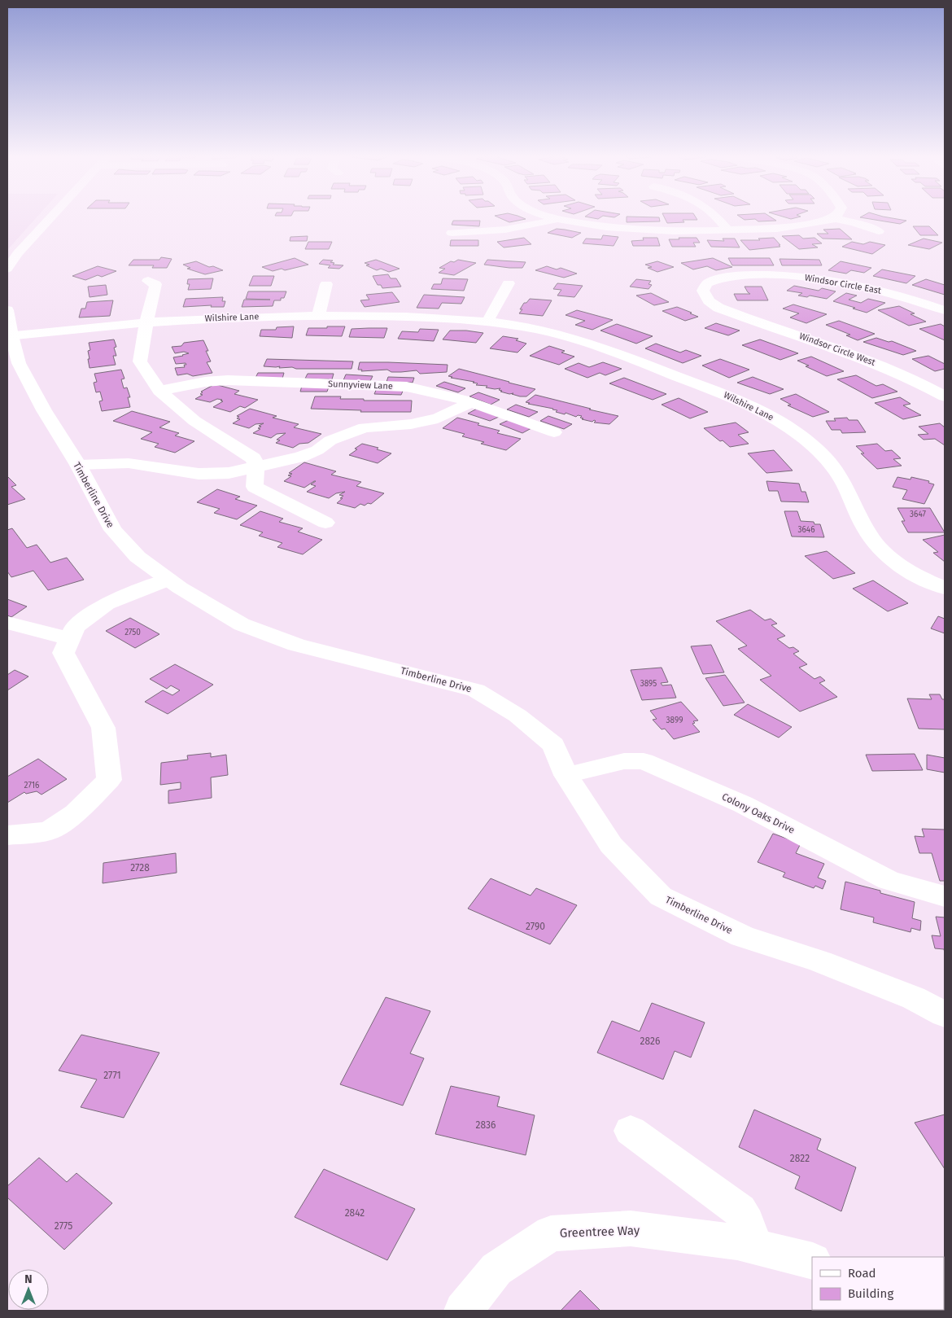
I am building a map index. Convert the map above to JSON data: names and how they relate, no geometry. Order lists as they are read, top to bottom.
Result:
{
  "streets": {
    "street": [
      "Windsor Circle East",
      "Wilshire Lane",
      "Windsor Circle West",
      "Sunnyview Lane",
      "Timberline Drive",
      "Colony Oaks Drive",
      "Greentree Way"
    ]
  },
  "crossings": [
    ["Windsor Circle East", "Windsor Circle West"],
    ["Wilshire Lane", "Timberline Drive"],
    ["Timberline Drive", "Colony Oaks Drive"]
  ],
  "house_numbers": [
    "3647",
    "3646",
    "2750",
    "3895",
    "3899",
    "2716",
    "2728",
    "2790",
    "2826",
    "2771",
    "2836",
    "2822",
    "2842",
    "2775"
  ],
  "legend": ["Road", "Building"],
  "north": "top"
}
